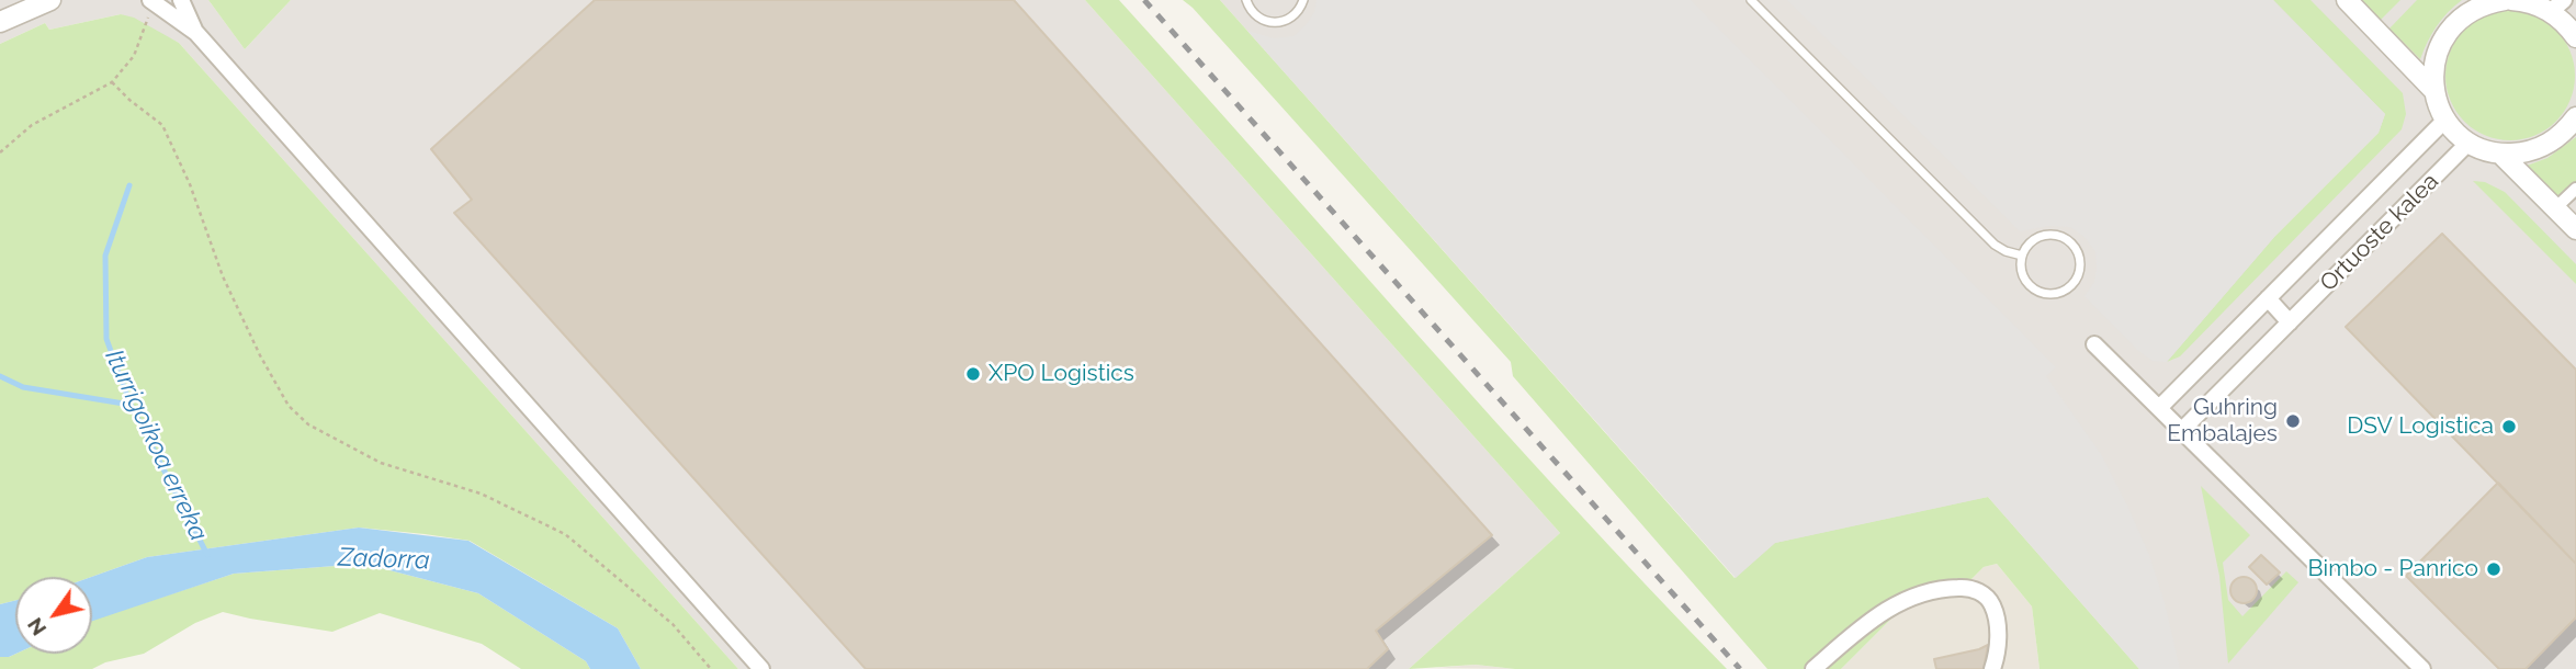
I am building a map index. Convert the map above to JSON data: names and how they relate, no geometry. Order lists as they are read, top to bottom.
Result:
{
  "streets": {
    "street": ["Ortuoste kalea"]
  },
  "water": ["Iturrigoikoa erreka", "Zadorra"],
  "places": [
    "XPO Logistics",
    "Guhring Embalajes",
    "DSV Logistica",
    "Bimbo - Panrico"
  ],
  "north": "bottom left"
}
